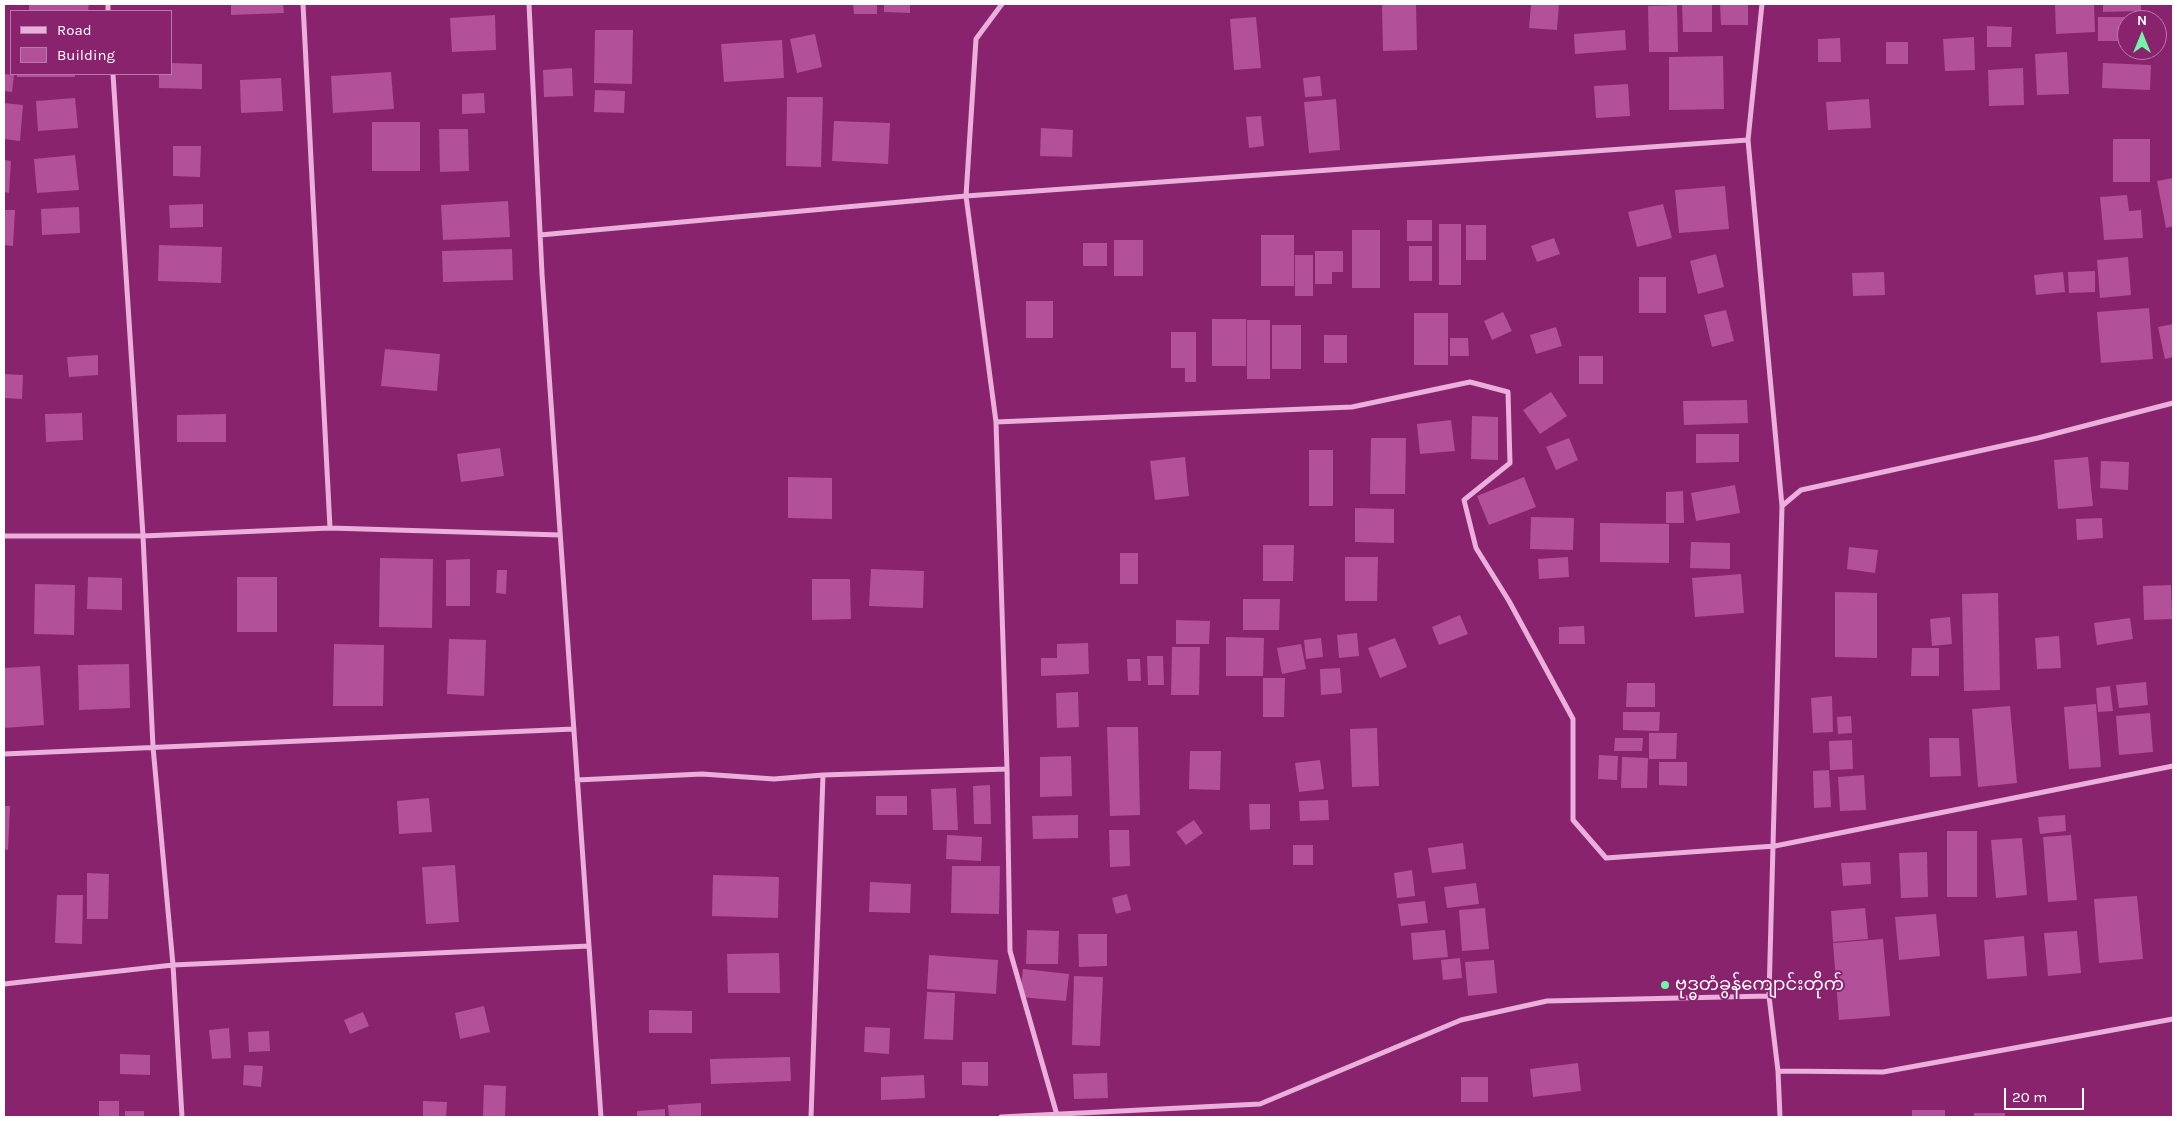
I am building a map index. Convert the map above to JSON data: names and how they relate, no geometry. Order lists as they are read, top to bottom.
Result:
{
  "places": ["ဗုဒ္ဓတံခွန်ကျောင်းတိုက်"],
  "legend": ["Road", "Building"],
  "scale_bar": "20 m",
  "north": "top"
}
